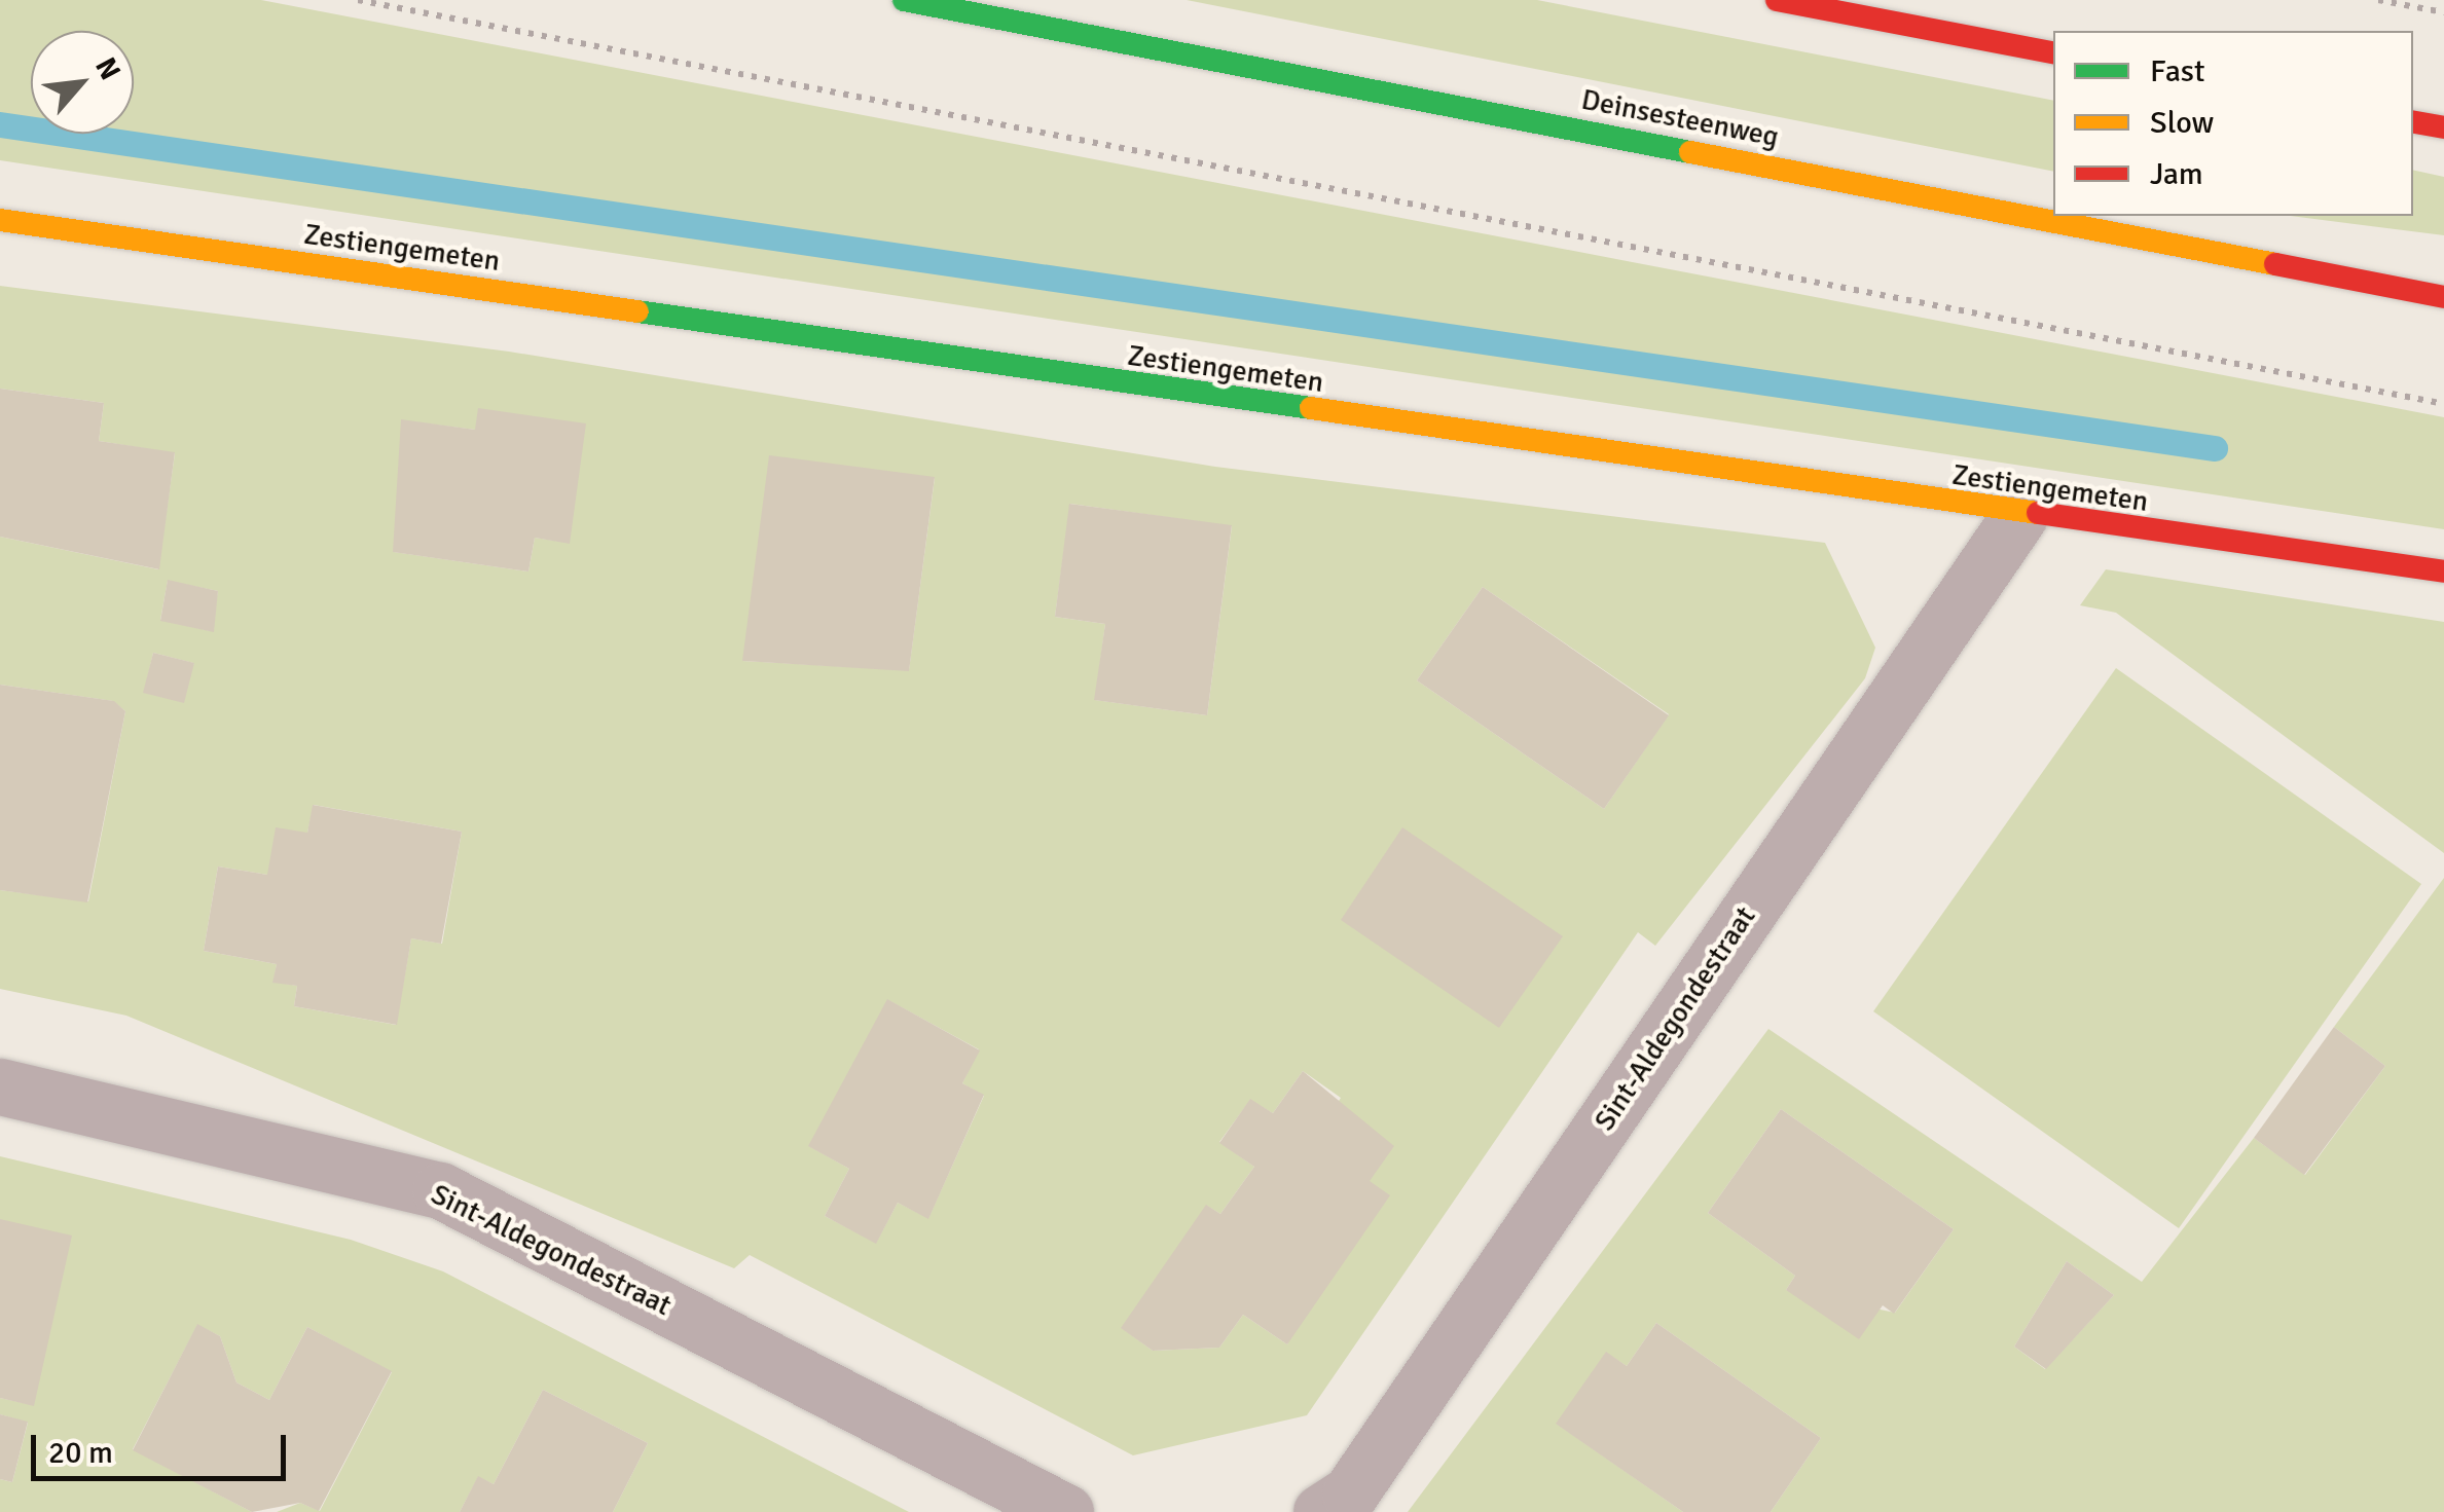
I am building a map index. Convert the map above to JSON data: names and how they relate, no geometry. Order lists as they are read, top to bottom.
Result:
{
  "streets": {
    "main road": ["Deinsesteenweg", "Zestiengemeten"],
    "street": ["Sint-Aldegondestraat"]
  },
  "crossings": [
    ["Zestiengemeten", "Sint-Aldegondestraat"]
  ],
  "legend": ["Fast", "Slow", "Jam"],
  "scale_bar": "20 m",
  "north": "top right"
}
